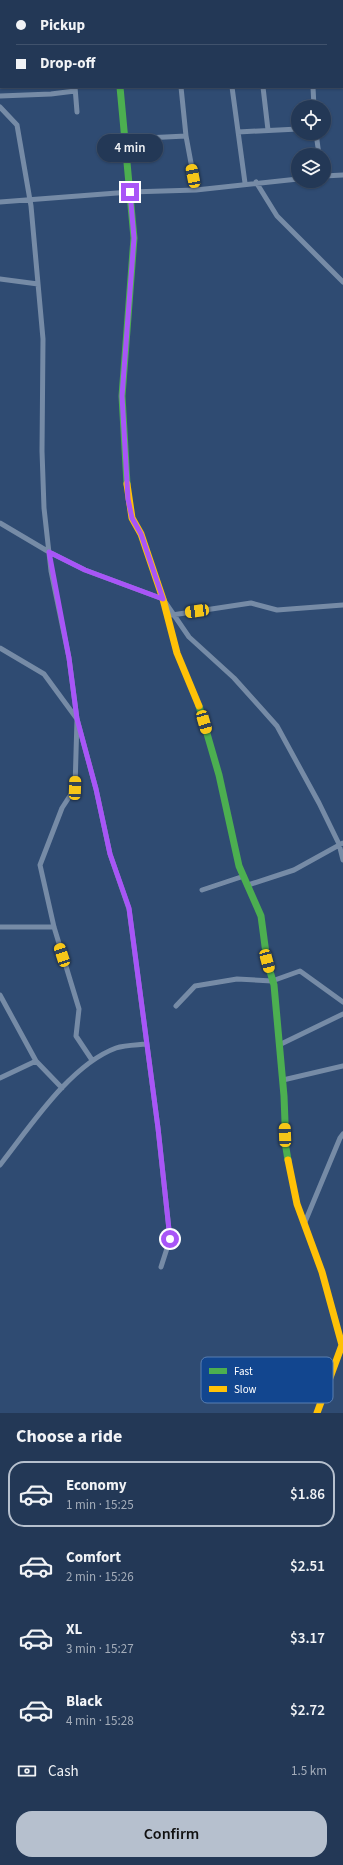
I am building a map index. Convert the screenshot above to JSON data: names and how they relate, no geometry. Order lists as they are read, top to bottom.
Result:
{
  "legend": ["Fast", "Slow"],
  "page": {
    "banner": ["Pickup", "Drop-off"],
    "bubble": "4 min",
    "heading": "Choose a ride",
    "list": [
      {
        "name": "Economy",
        "note": "1 min · 15:25",
        "value": "$1.86"
      },
      {
        "name": "Comfort",
        "note": "2 min · 15:26",
        "value": "$2.51"
      },
      {
        "name": "XL",
        "note": "3 min · 15:27",
        "value": "$3.17"
      },
      {
        "name": "Black",
        "note": "4 min · 15:28",
        "value": "$2.72"
      }
    ],
    "pay": ["Cash", "1.5 km"],
    "buttons": "Confirm"
  }
}
